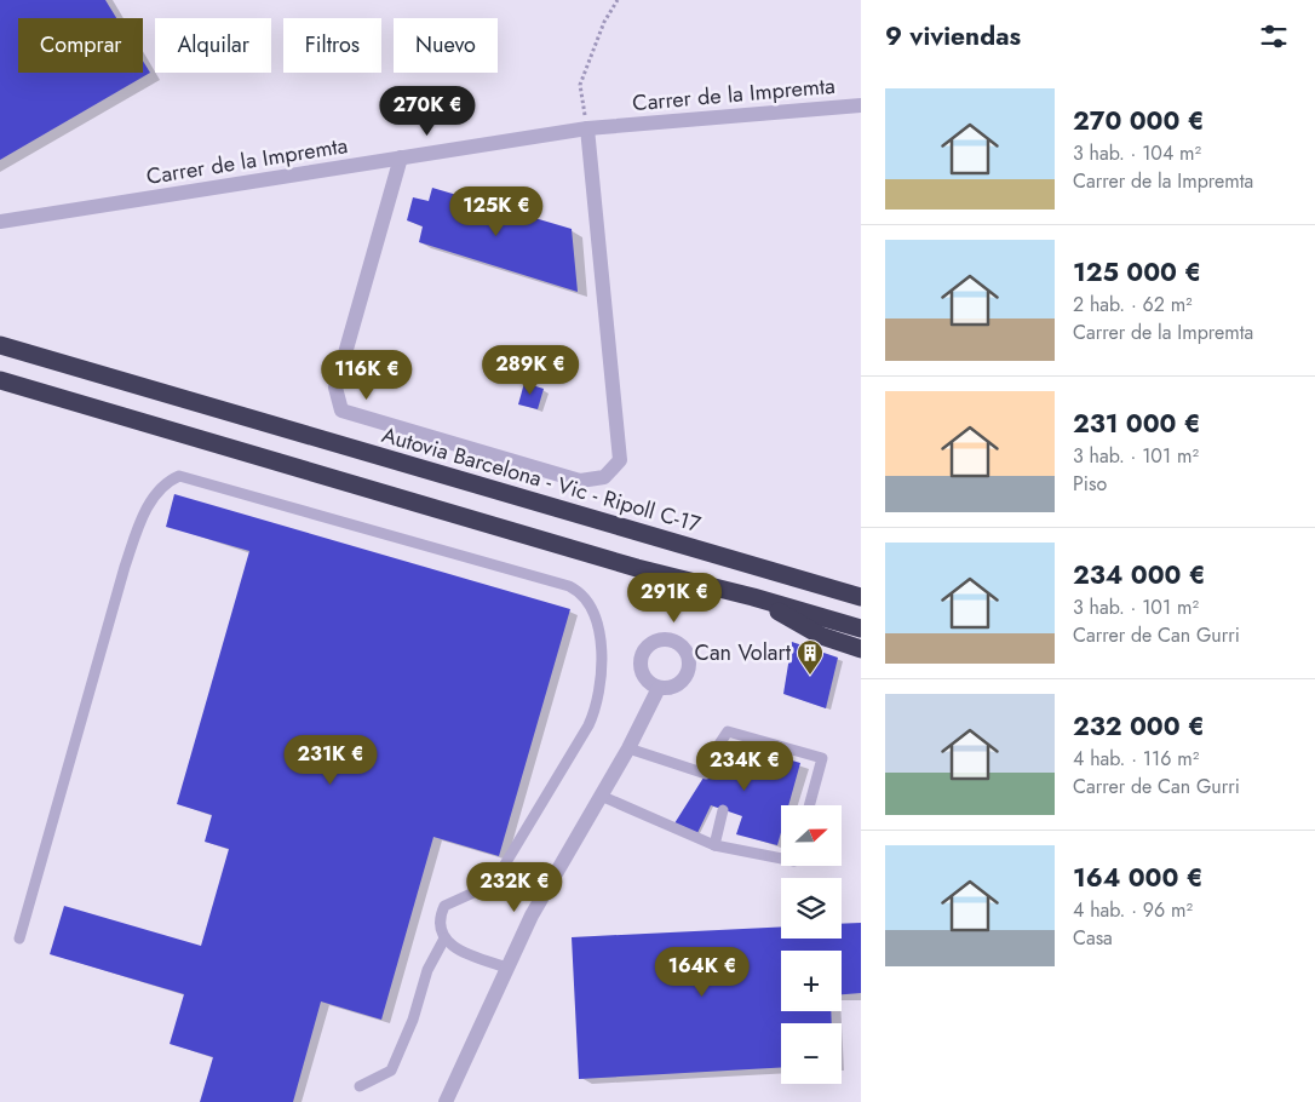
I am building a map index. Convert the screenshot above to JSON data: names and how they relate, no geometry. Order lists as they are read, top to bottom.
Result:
{
  "streets": {
    "highway": ["Autovia Barcelona - Vic - Ripoll C-17"],
    "street": ["Carrer de la Impremta"]
  },
  "places": {
    "building": ["Can Volart"]
  },
  "north": "right",
  "page": {
    "heading": "9 viviendas",
    "chip": [
      "Comprar",
      "Alquilar",
      "Filtros",
      "Nuevo"
    ],
    "list": [
      {
        "name": "270 000 €",
        "note": "3 hab. · 104 m² · Carrer de la Impremta"
      },
      {
        "name": "125 000 €",
        "note": "2 hab. · 62 m² · Carrer de la Impremta"
      },
      {
        "name": "231 000 €",
        "note": "3 hab. · 101 m² · Piso"
      },
      {
        "name": "234 000 €",
        "note": "3 hab. · 101 m² · Carrer de Can Gurri"
      },
      {
        "name": "232 000 €",
        "note": "4 hab. · 116 m² · Carrer de Can Gurri"
      },
      {
        "name": "164 000 €",
        "note": "4 hab. · 96 m² · Casa"
      }
    ],
    "price": [
      "270K €",
      "125K €",
      "289K €",
      "116K €",
      "291K €",
      "231K €",
      "234K €",
      "232K €",
      "164K €"
    ],
    "map_buttons": ["+", "−"]
  }
}
